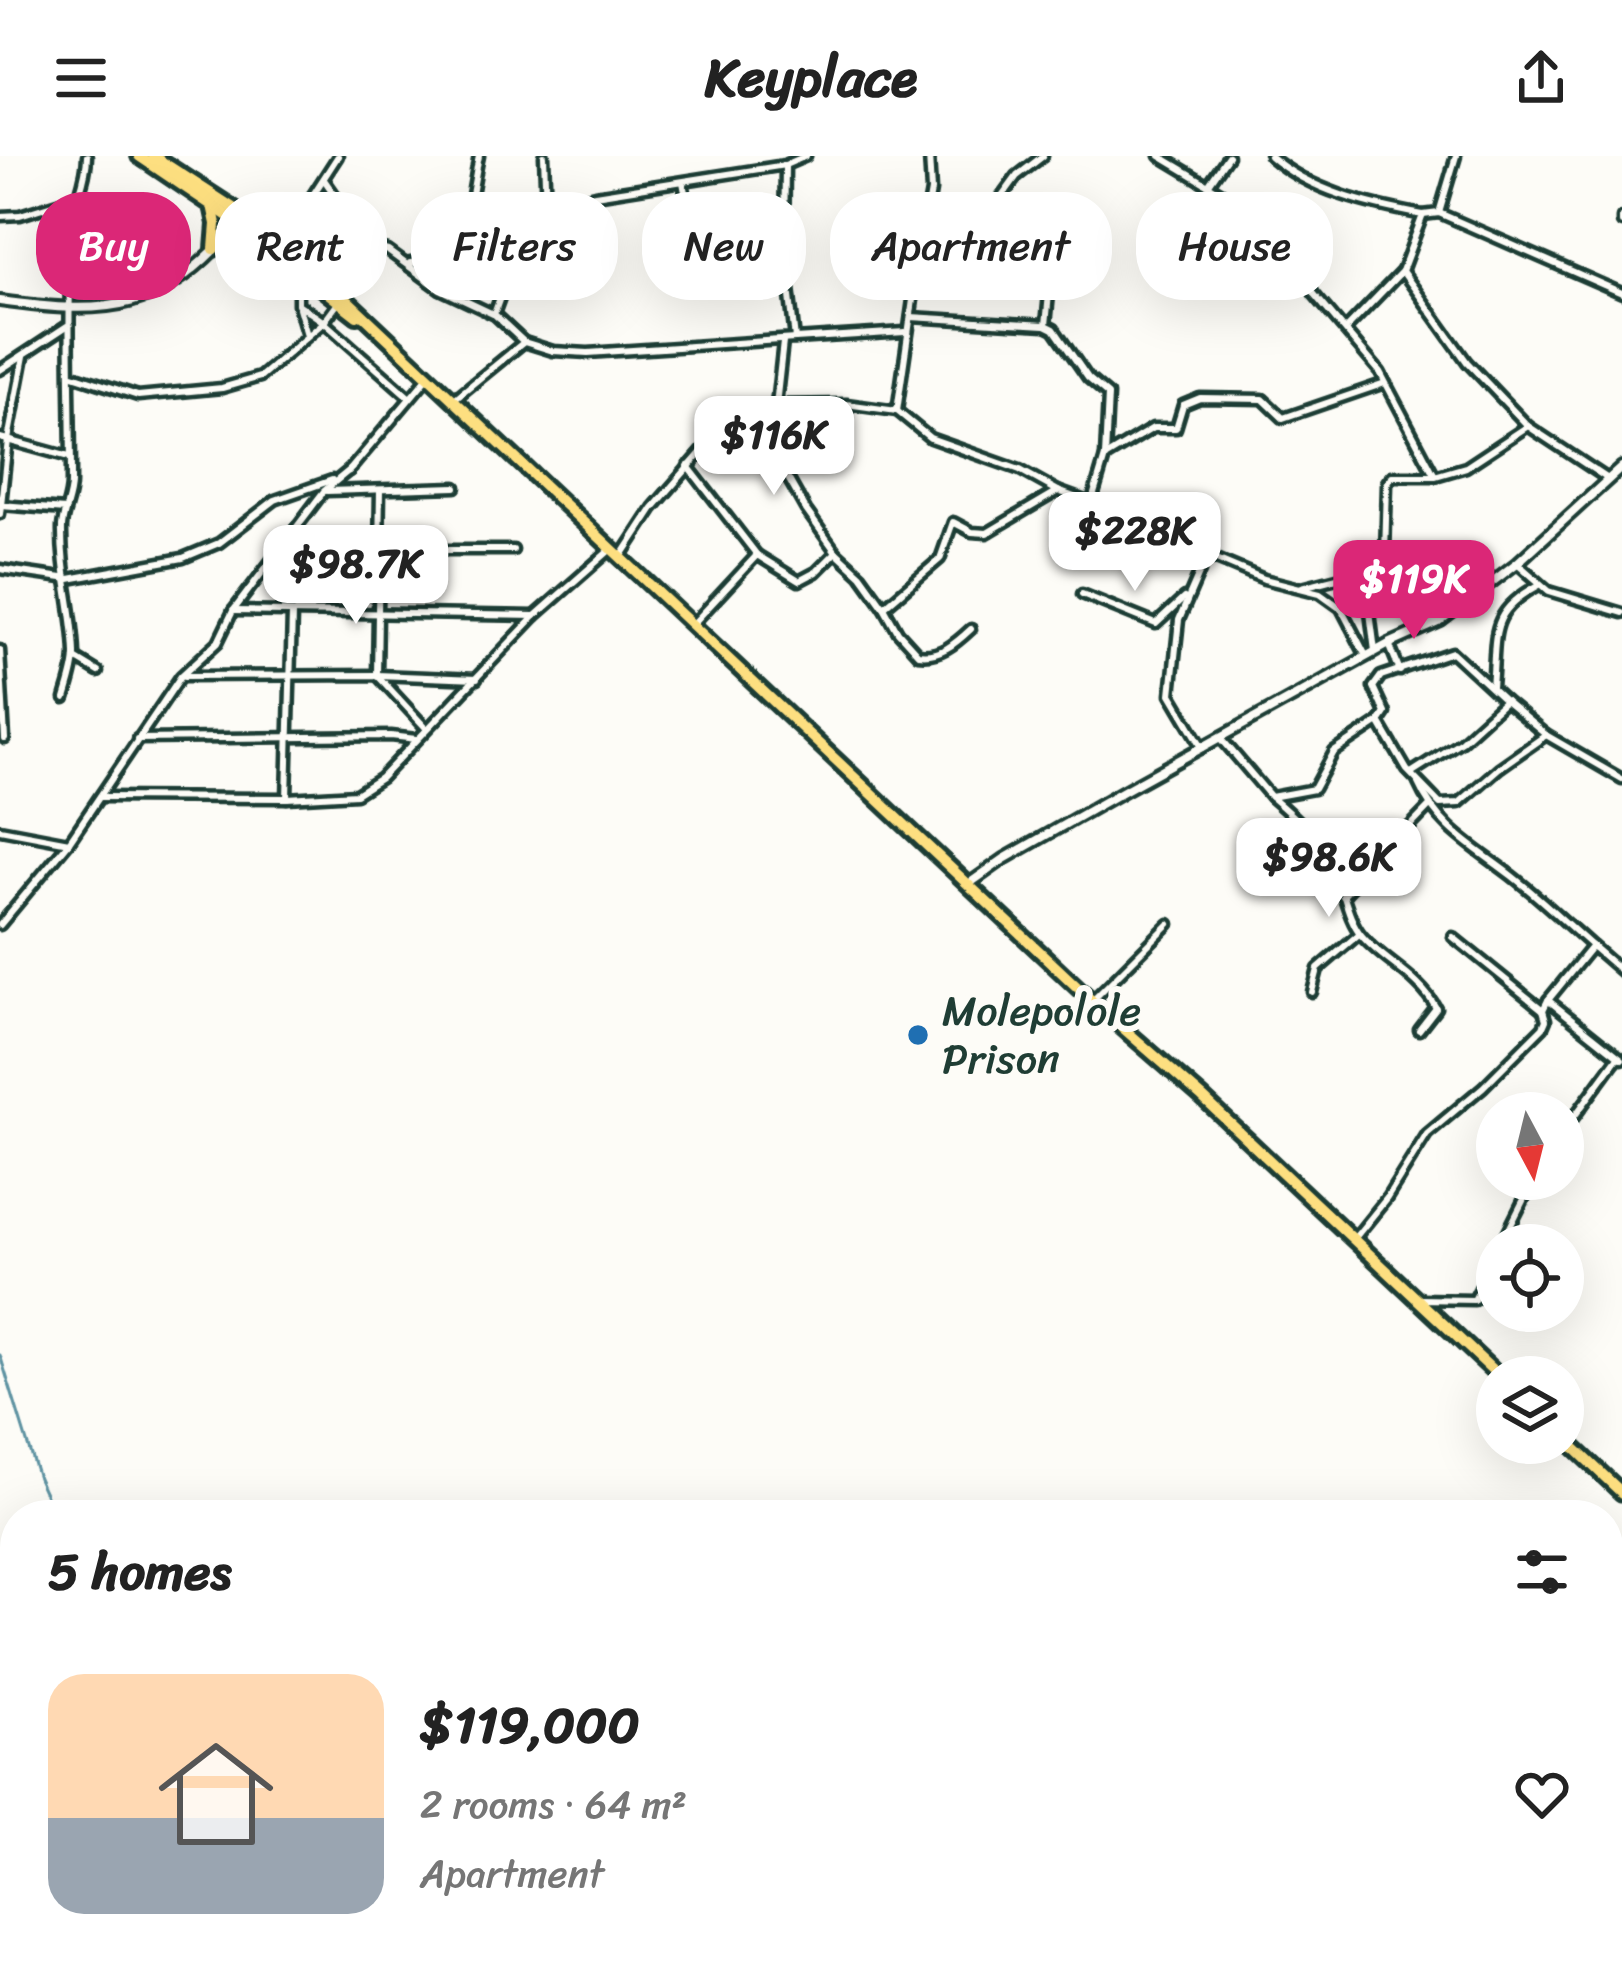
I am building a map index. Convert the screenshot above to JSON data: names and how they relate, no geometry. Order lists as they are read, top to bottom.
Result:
{
  "places": ["Molepolole Prison"],
  "north": "bottom",
  "page": {
    "header": "Keyplace",
    "chip": [
      "Buy",
      "Rent",
      "Filters",
      "New",
      "Apartment",
      "House"
    ],
    "price": [
      "$116K",
      "$228K",
      "$98.7K",
      "$119K",
      "$98.6K"
    ],
    "heading": "5 homes",
    "list": [
      {
        "name": "$119,000",
        "note": "2 rooms · 64 m² · Apartment"
      }
    ]
  }
}
